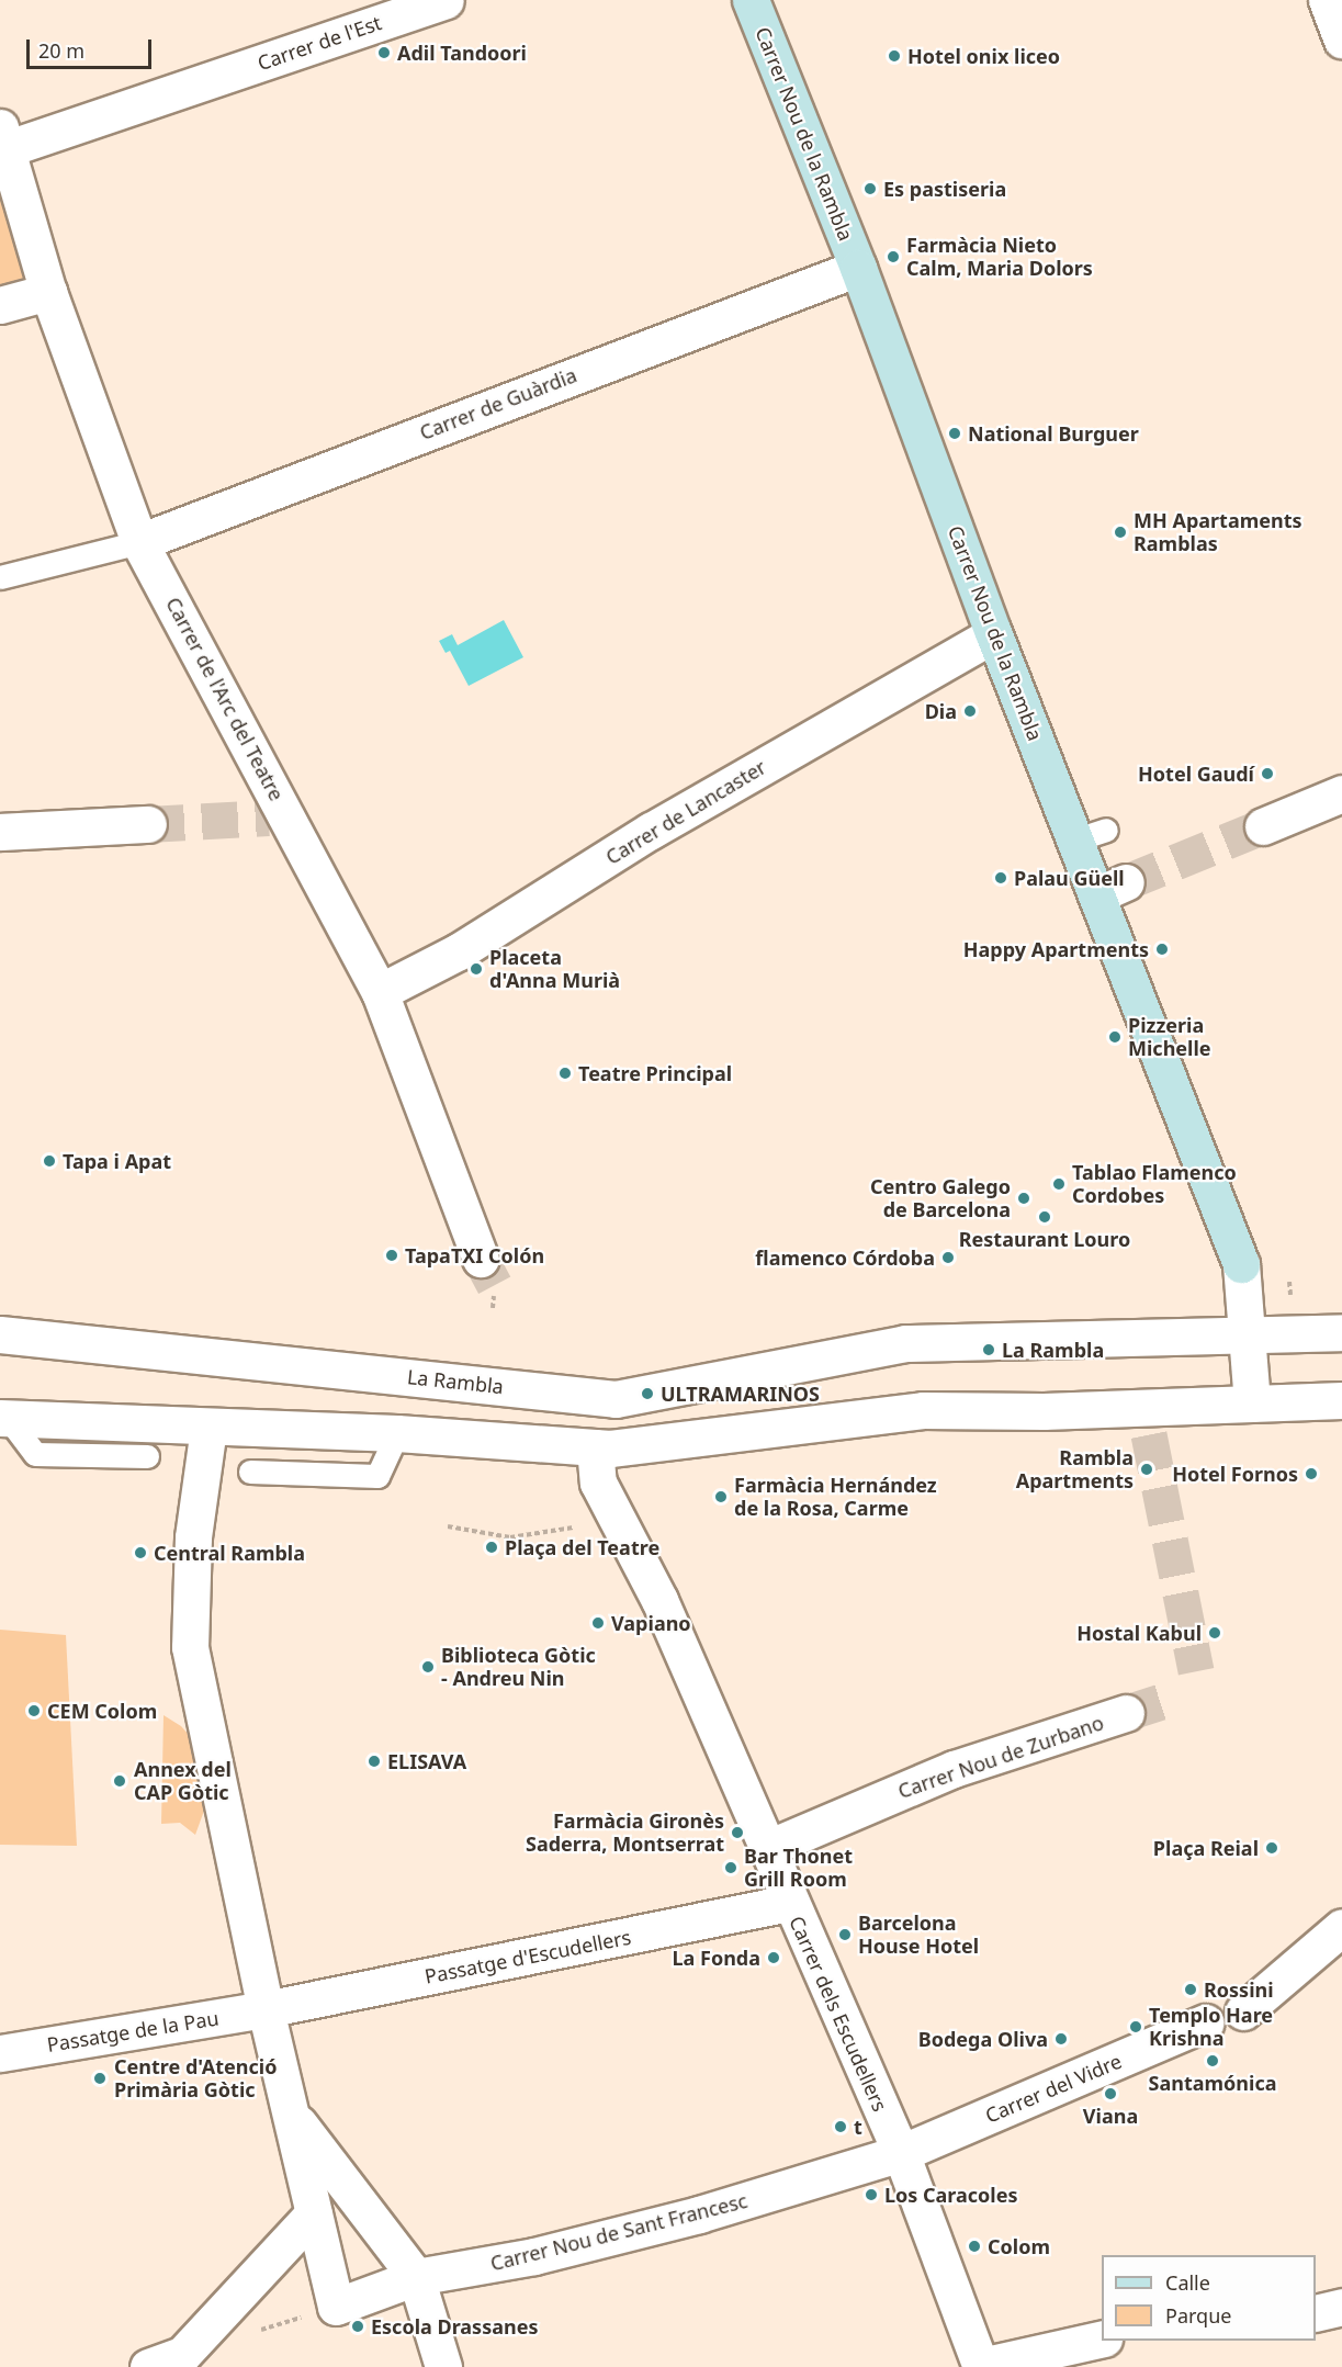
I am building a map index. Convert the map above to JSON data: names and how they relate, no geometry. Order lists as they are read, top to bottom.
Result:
{
  "streets": {
    "street": [
      "Carrer de l'Est",
      "Carrer Nou de la Rambla",
      "Carrer de Guàrdia",
      "Carrer de l'Arc del Teatre",
      "Carrer de Lancaster",
      "La Rambla",
      "Carrer Nou de Zurbano",
      "Passatge d'Escudellers",
      "Carrer dels Escudellers",
      "Passatge de la Pau",
      "Carrer del Vidre",
      "Carrer Nou de Sant Francesc"
    ]
  },
  "crossings": [
    ["Carrer de l'Est", "Carrer de l'Arc del Teatre"],
    ["Carrer Nou de la Rambla", "Carrer de Guàrdia"],
    ["Carrer Nou de la Rambla", "Carrer de Lancaster"],
    ["Carrer Nou de la Rambla", "La Rambla"],
    ["Carrer de Guàrdia", "Carrer de l'Arc del Teatre"],
    ["Carrer de l'Arc del Teatre", "Carrer de Lancaster"],
    ["Carrer Nou de Zurbano", "Carrer dels Escudellers"],
    ["Passatge d'Escudellers", "Carrer dels Escudellers"],
    ["Passatge d'Escudellers", "Passatge de la Pau"],
    ["Carrer dels Escudellers", "Carrer del Vidre"],
    ["Carrer dels Escudellers", "Carrer Nou de Sant Francesc"],
    ["Carrer del Vidre", "Carrer Nou de Sant Francesc"]
  ],
  "places": [
    "Adil Tandoori",
    "Hotel onix liceo",
    "Es pastiseria",
    "Farmàcia Nieto Calm, Maria Dolors",
    "National Burguer",
    "MH Apartaments Ramblas",
    "Dia",
    "Hotel Gaudí",
    "Palau Güell",
    "Happy Apartments",
    "Placeta d'Anna Murià",
    "Pizzeria Michelle",
    "Teatre Principal",
    "Tapa i Apat",
    "Tablao Flamenco Cordobes",
    "Centro Galego de Barcelona",
    "Restaurant Louro",
    "TapaTXI Colón",
    "flamenco Córdoba",
    "La Rambla",
    "ULTRAMARINOS",
    "Rambla Apartments",
    "Hotel Fornos",
    "Farmàcia Hernández de la Rosa, Carme",
    "Plaça del Teatre",
    "Central Rambla",
    "Vapiano",
    "Hostal Kabul",
    "Biblioteca Gòtic - Andreu Nin",
    "CEM Colom",
    "ELISAVA",
    "Annex del CAP Gòtic",
    "Farmàcia Gironès Saderra, Montserrat",
    "Plaça Reial",
    "Bar Thonet Grill Room",
    "Barcelona House Hotel",
    "La Fonda",
    "Rossini",
    "Templo Hare Krishna",
    "Bodega Oliva",
    "Santamónica",
    "Centre d'Atenció Primària Gòtic",
    "Viana",
    "t",
    "Los Caracoles",
    "Colom",
    "Escola Drassanes"
  ],
  "legend": ["Calle", "Parque"],
  "scale_bar": "20 m"
}
